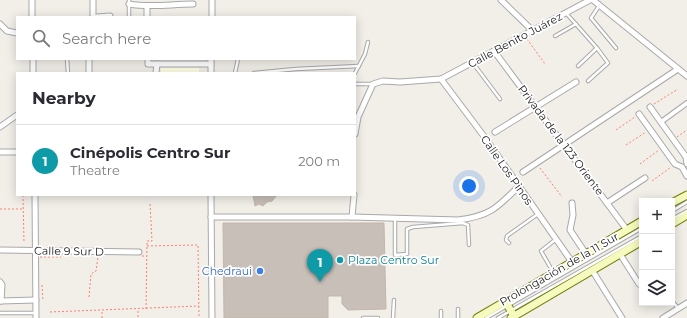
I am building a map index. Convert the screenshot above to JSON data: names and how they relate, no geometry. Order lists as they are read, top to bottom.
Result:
{
  "streets": {
    "main road": ["Prolongación de la 11 Sur"],
    "street": [
      "Calle Benito Juárez",
      "Privada de la 123 Oriente",
      "Calle Los Pinos",
      "Calle 9 Sur D"
    ]
  },
  "crossings": [
    ["Calle Benito Juárez", "Privada de la 123 Oriente"],
    ["Calle Benito Juárez", "Calle Los Pinos"],
    ["Privada de la 123 Oriente", "Prolongación de la 11 Sur"],
    ["Calle Los Pinos", "Prolongación de la 11 Sur"]
  ],
  "places": ["Plaza Centro Sur", "Chedraui"],
  "page": {
    "search": "Search here",
    "heading": "Nearby",
    "list": [
      {
        "mark": "1",
        "name": "Cinépolis Centro Sur",
        "note": "Theatre",
        "value": "200 m"
      }
    ],
    "map_buttons": ["+", "−"],
    "pins": "1"
  }
}
